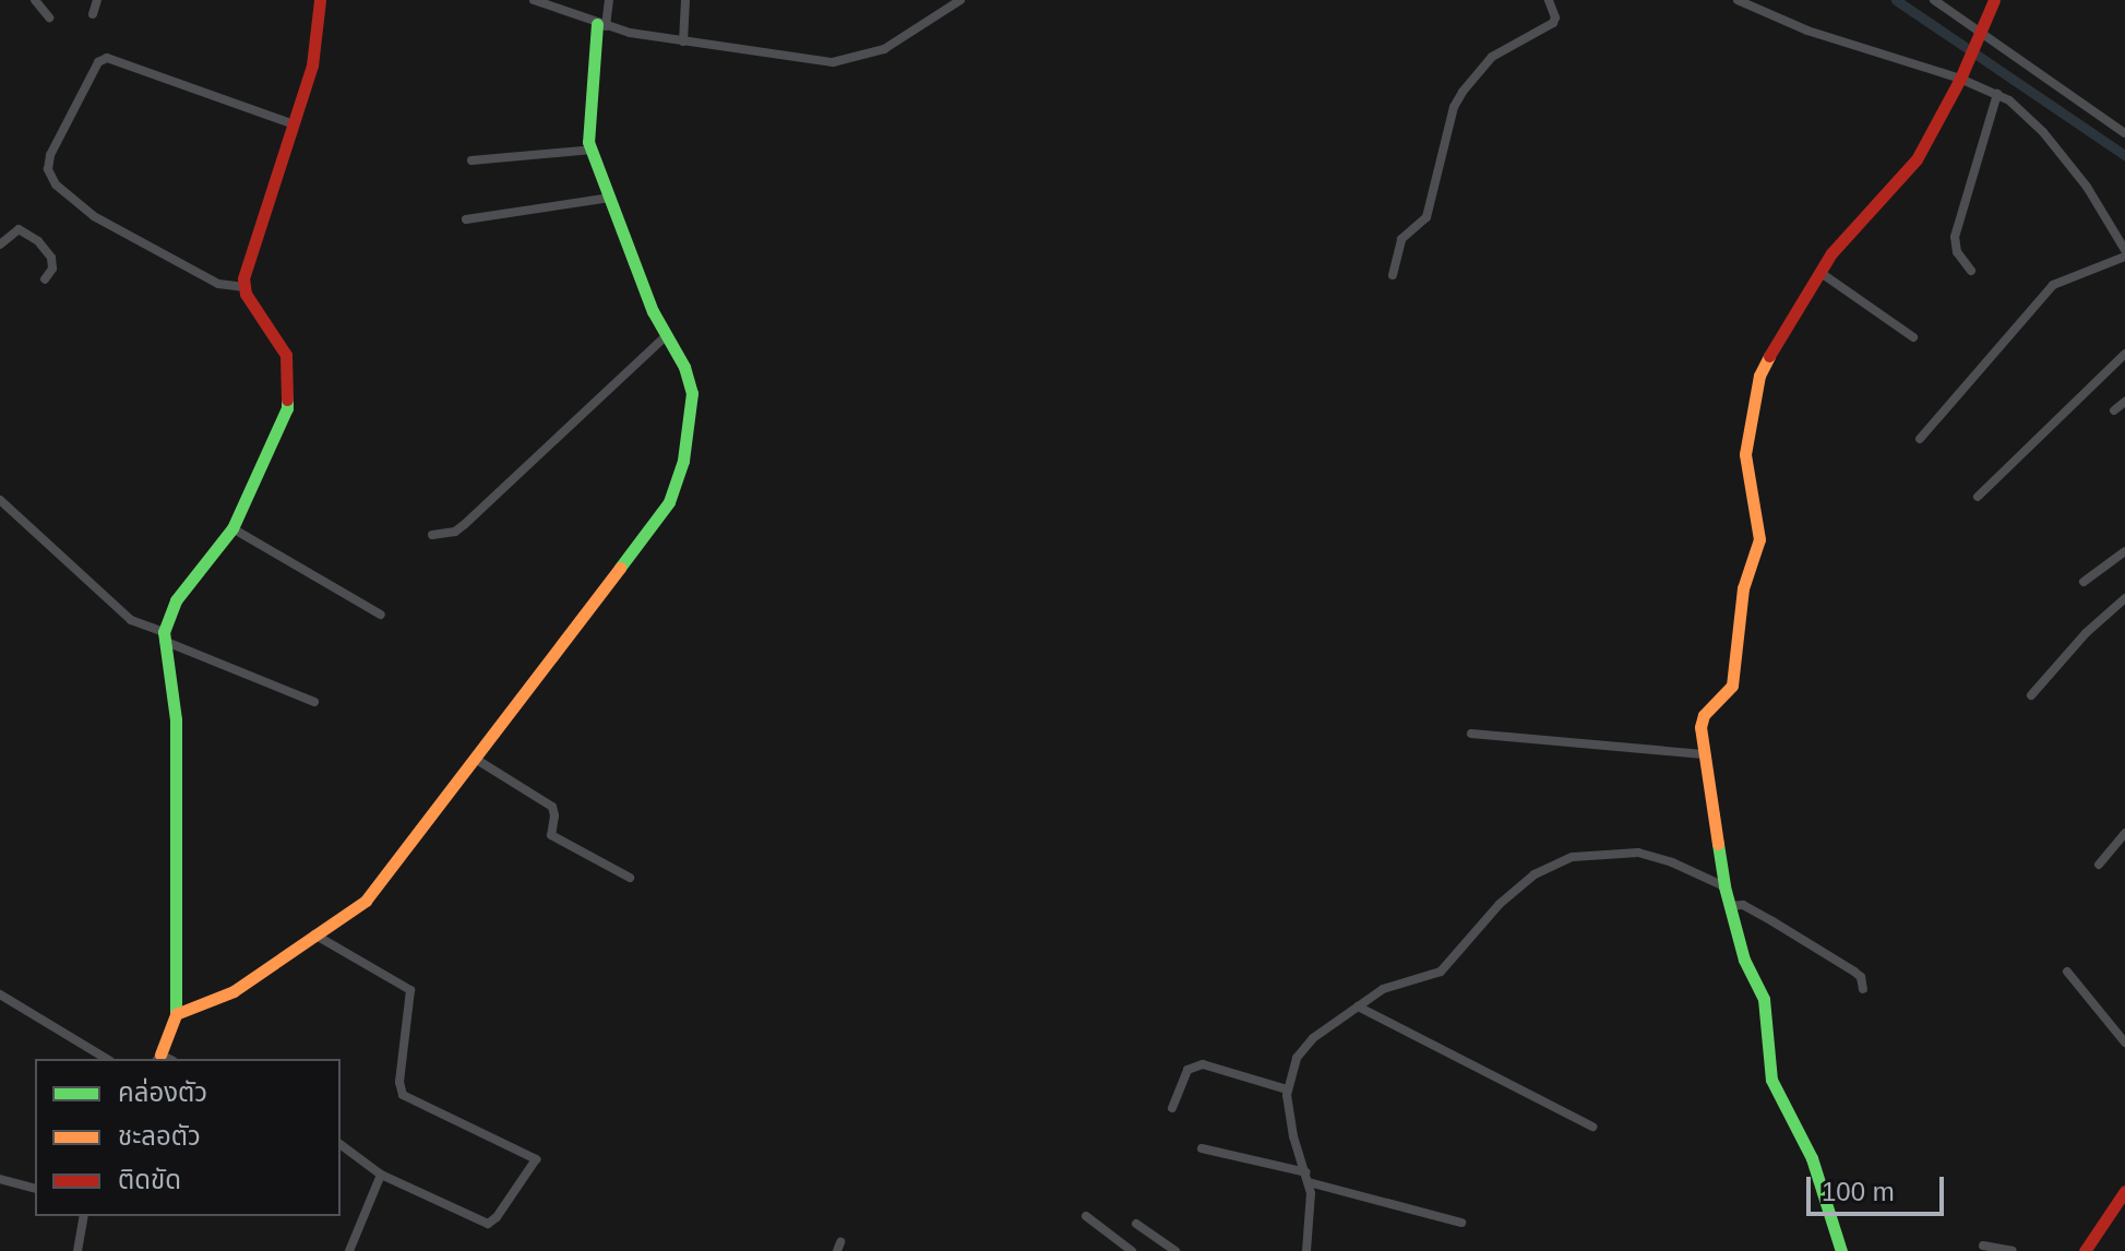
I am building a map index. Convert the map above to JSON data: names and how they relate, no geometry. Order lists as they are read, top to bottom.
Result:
{
  "legend": ["คล่องตัว", "ชะลอตัว", "ติดขัด"],
  "scale_bar": "100 m"
}
